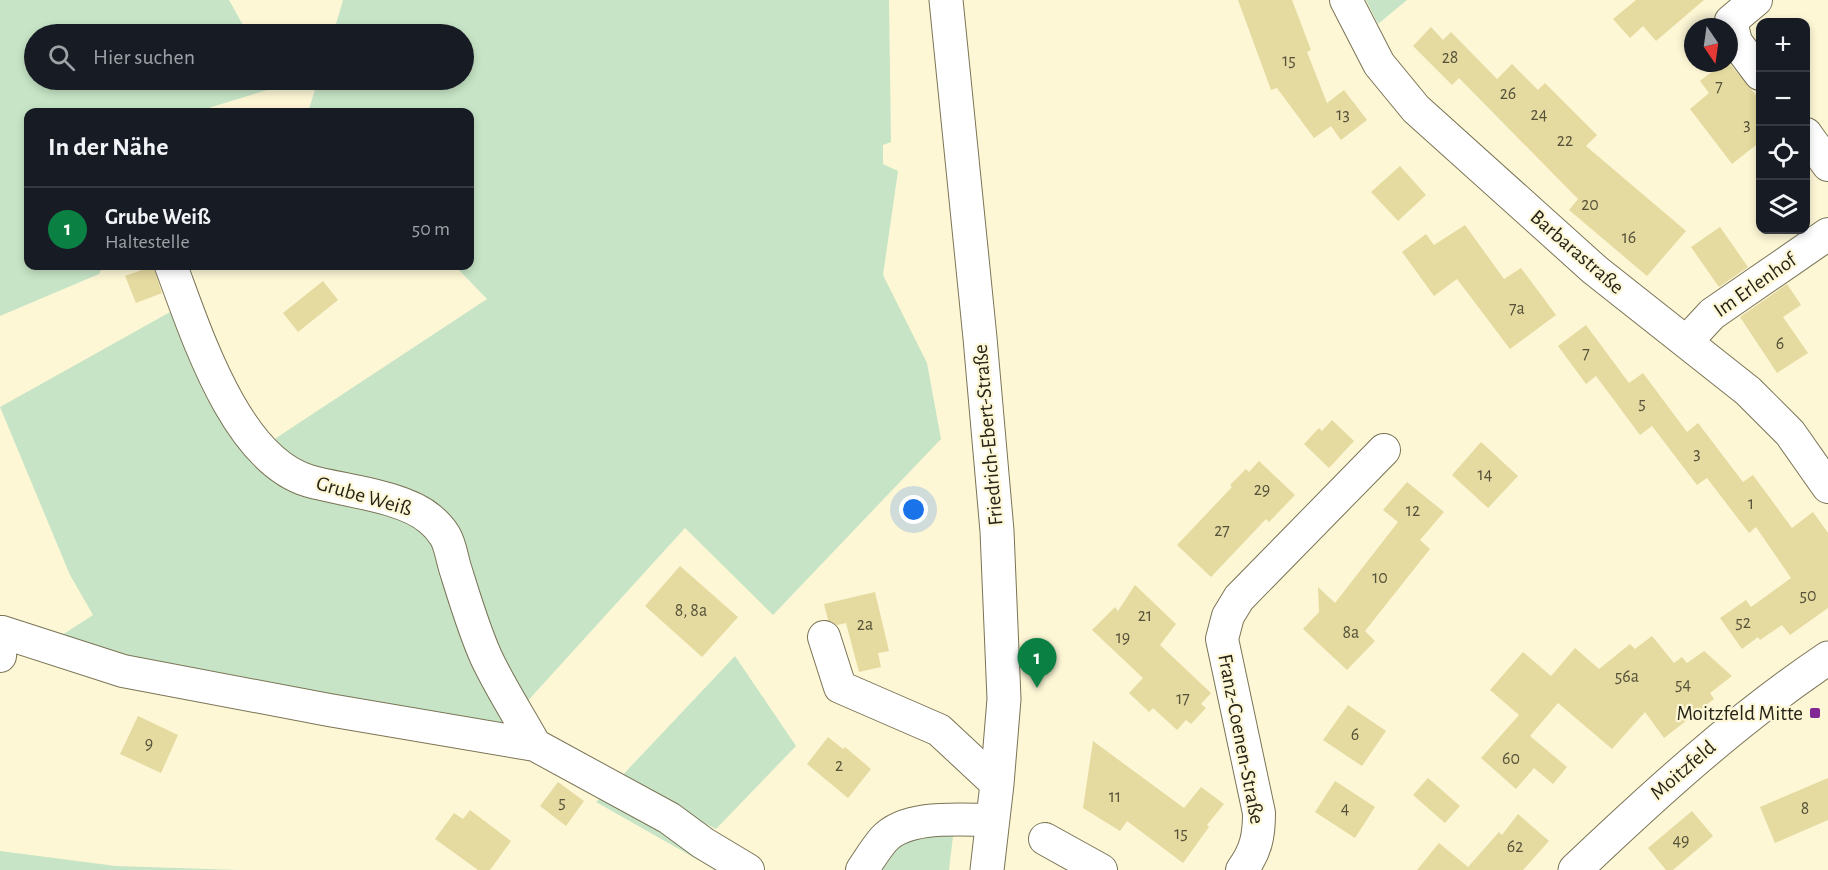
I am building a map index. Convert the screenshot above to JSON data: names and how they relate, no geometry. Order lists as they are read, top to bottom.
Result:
{
  "streets": {
    "main road": ["Friedrich-Ebert-Straße", "Moitzfeld"],
    "street": [
      "Barbarastraße",
      "Im Erlenhof",
      "Grube Weiß",
      "Franz-Coenen-Straße"
    ]
  },
  "crossings": [
    ["Barbarastraße", "Im Erlenhof"]
  ],
  "places": {
    "transit": ["Moitzfeld Mitte"]
  },
  "house_numbers": [
    "28",
    "15",
    "7",
    "26",
    "13",
    "24",
    "3",
    "22",
    "20",
    "16",
    "7a",
    "6",
    "7",
    "5",
    "3",
    "14",
    "29",
    "1",
    "12",
    "27",
    "10",
    "50",
    "8, 8a",
    "21",
    "52",
    "2a",
    "8a",
    "19",
    "56a",
    "54",
    "17",
    "6",
    "9",
    "60",
    "2",
    "11",
    "5",
    "4",
    "8",
    "15",
    "49",
    "62"
  ],
  "north": "bottom",
  "page": {
    "map_buttons": ["+", "−"],
    "search": "Hier suchen",
    "heading": "In der Nähe",
    "list": [
      {
        "mark": "1",
        "name": "Grube Weiß",
        "note": "Haltestelle",
        "value": "50 m"
      }
    ],
    "pins": "1"
  }
}
